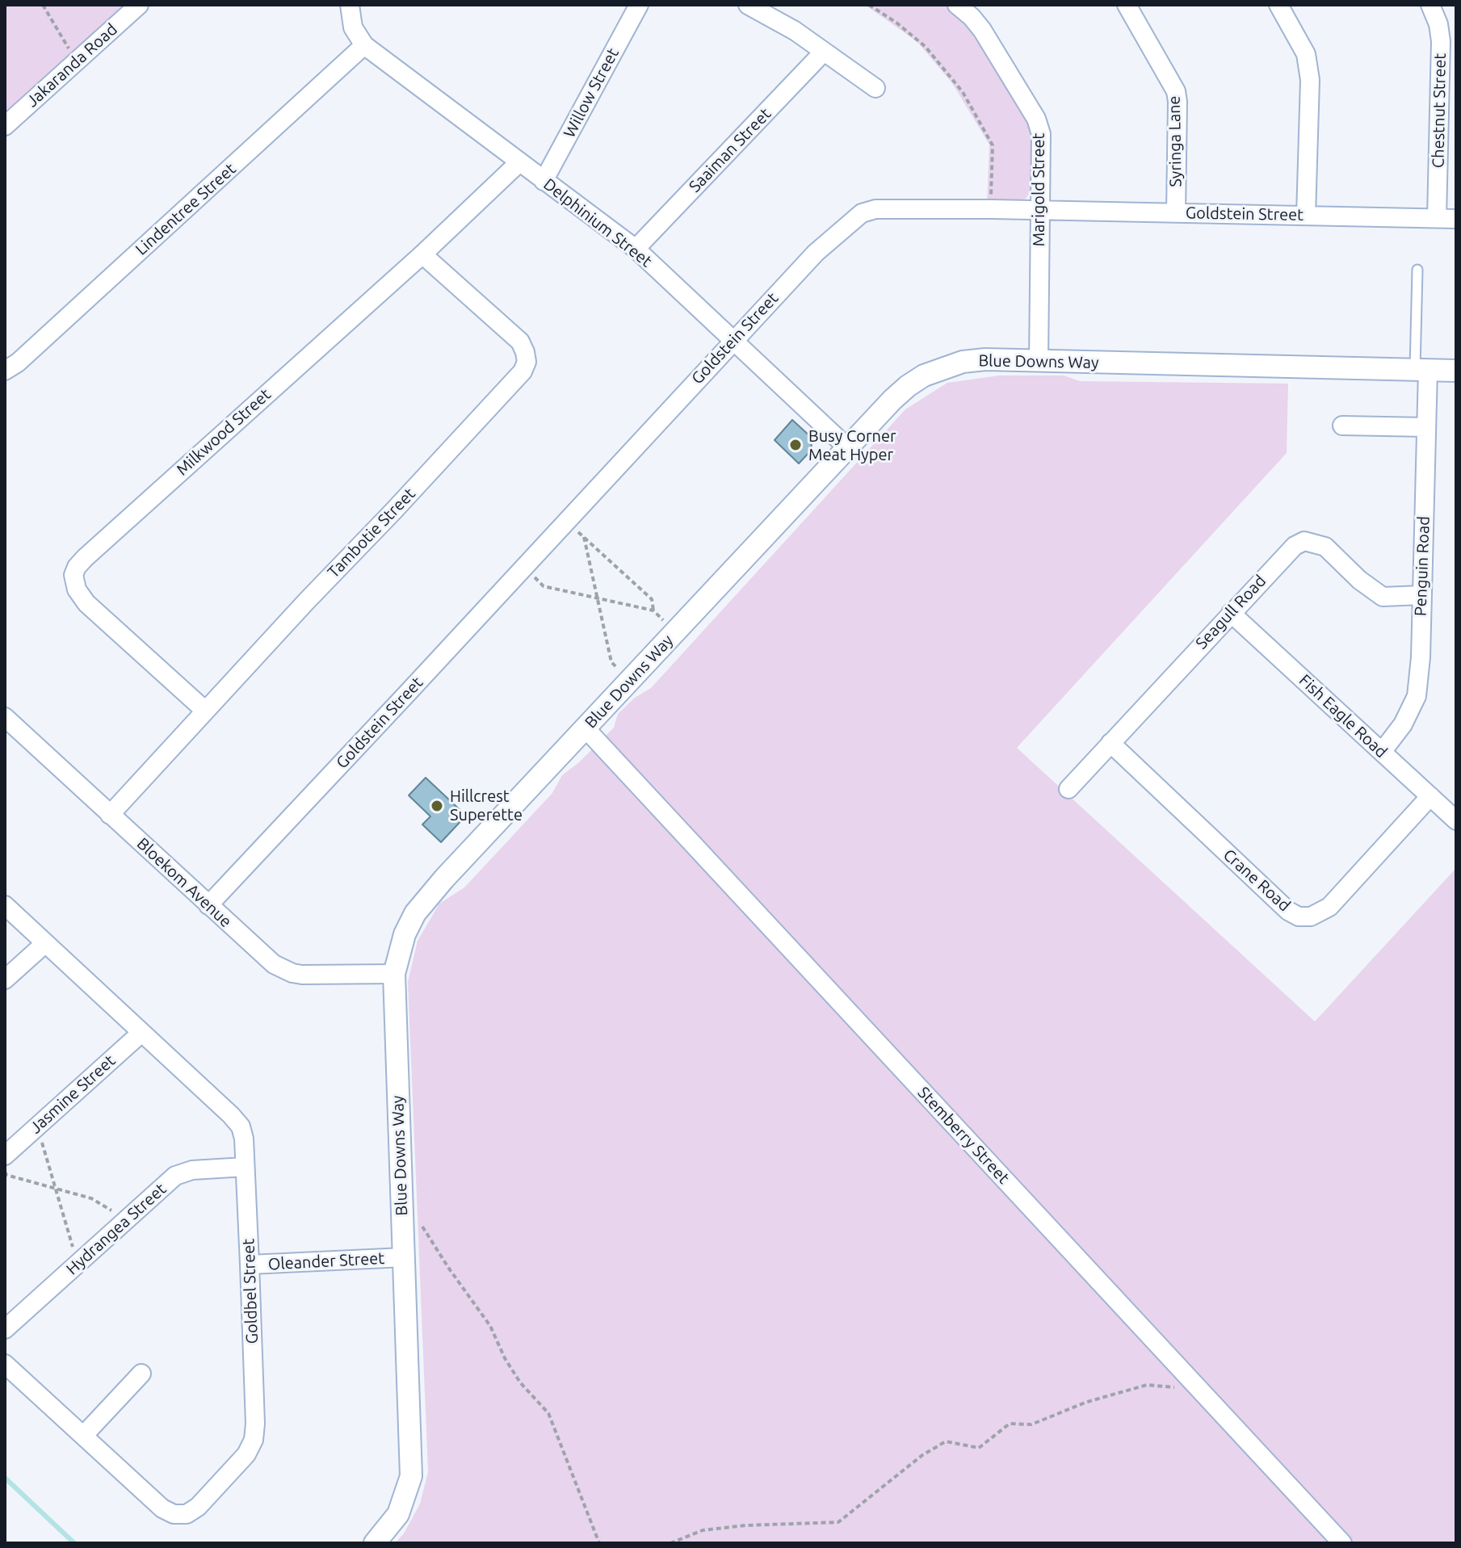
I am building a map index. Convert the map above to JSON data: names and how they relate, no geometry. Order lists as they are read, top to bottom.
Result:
{
  "streets": {
    "street": [
      "Jakaranda Road",
      "Willow Street",
      "Chestnut Street",
      "Syringa Lane",
      "Saaiman Street",
      "Marigold Street",
      "Lindentree Street",
      "Goldstein Street",
      "Delphinium Street",
      "Blue Downs Way",
      "Milkwood Street",
      "Tambotie Street",
      "Penguin Road",
      "Seagull Road",
      "Fish Eagle Road",
      "Crane Road",
      "Bloekom Avenue",
      "Jasmine Street",
      "Stemberry Street",
      "Hydrangea Street",
      "Oleander Street",
      "Goldbel Street"
    ]
  },
  "crossings": [
    ["Willow Street", "Delphinium Street"],
    ["Chestnut Street", "Goldstein Street"],
    ["Syringa Lane", "Goldstein Street"],
    ["Saaiman Street", "Delphinium Street"],
    ["Marigold Street", "Goldstein Street"],
    ["Marigold Street", "Blue Downs Way"],
    ["Lindentree Street", "Delphinium Street"],
    ["Goldstein Street", "Delphinium Street"],
    ["Goldstein Street", "Bloekom Avenue"],
    ["Delphinium Street", "Blue Downs Way"],
    ["Delphinium Street", "Milkwood Street"],
    ["Blue Downs Way", "Penguin Road"],
    ["Blue Downs Way", "Bloekom Avenue"],
    ["Blue Downs Way", "Stemberry Street"],
    ["Blue Downs Way", "Oleander Street"],
    ["Milkwood Street", "Tambotie Street"],
    ["Tambotie Street", "Bloekom Avenue"],
    ["Penguin Road", "Seagull Road"],
    ["Penguin Road", "Fish Eagle Road"],
    ["Seagull Road", "Fish Eagle Road"],
    ["Seagull Road", "Crane Road"],
    ["Fish Eagle Road", "Crane Road"],
    ["Jasmine Street", "Goldbel Street"],
    ["Hydrangea Street", "Goldbel Street"],
    ["Oleander Street", "Goldbel Street"]
  ],
  "places": ["Busy Corner Meat Hyper", "Hillcrest Superette"]
}
